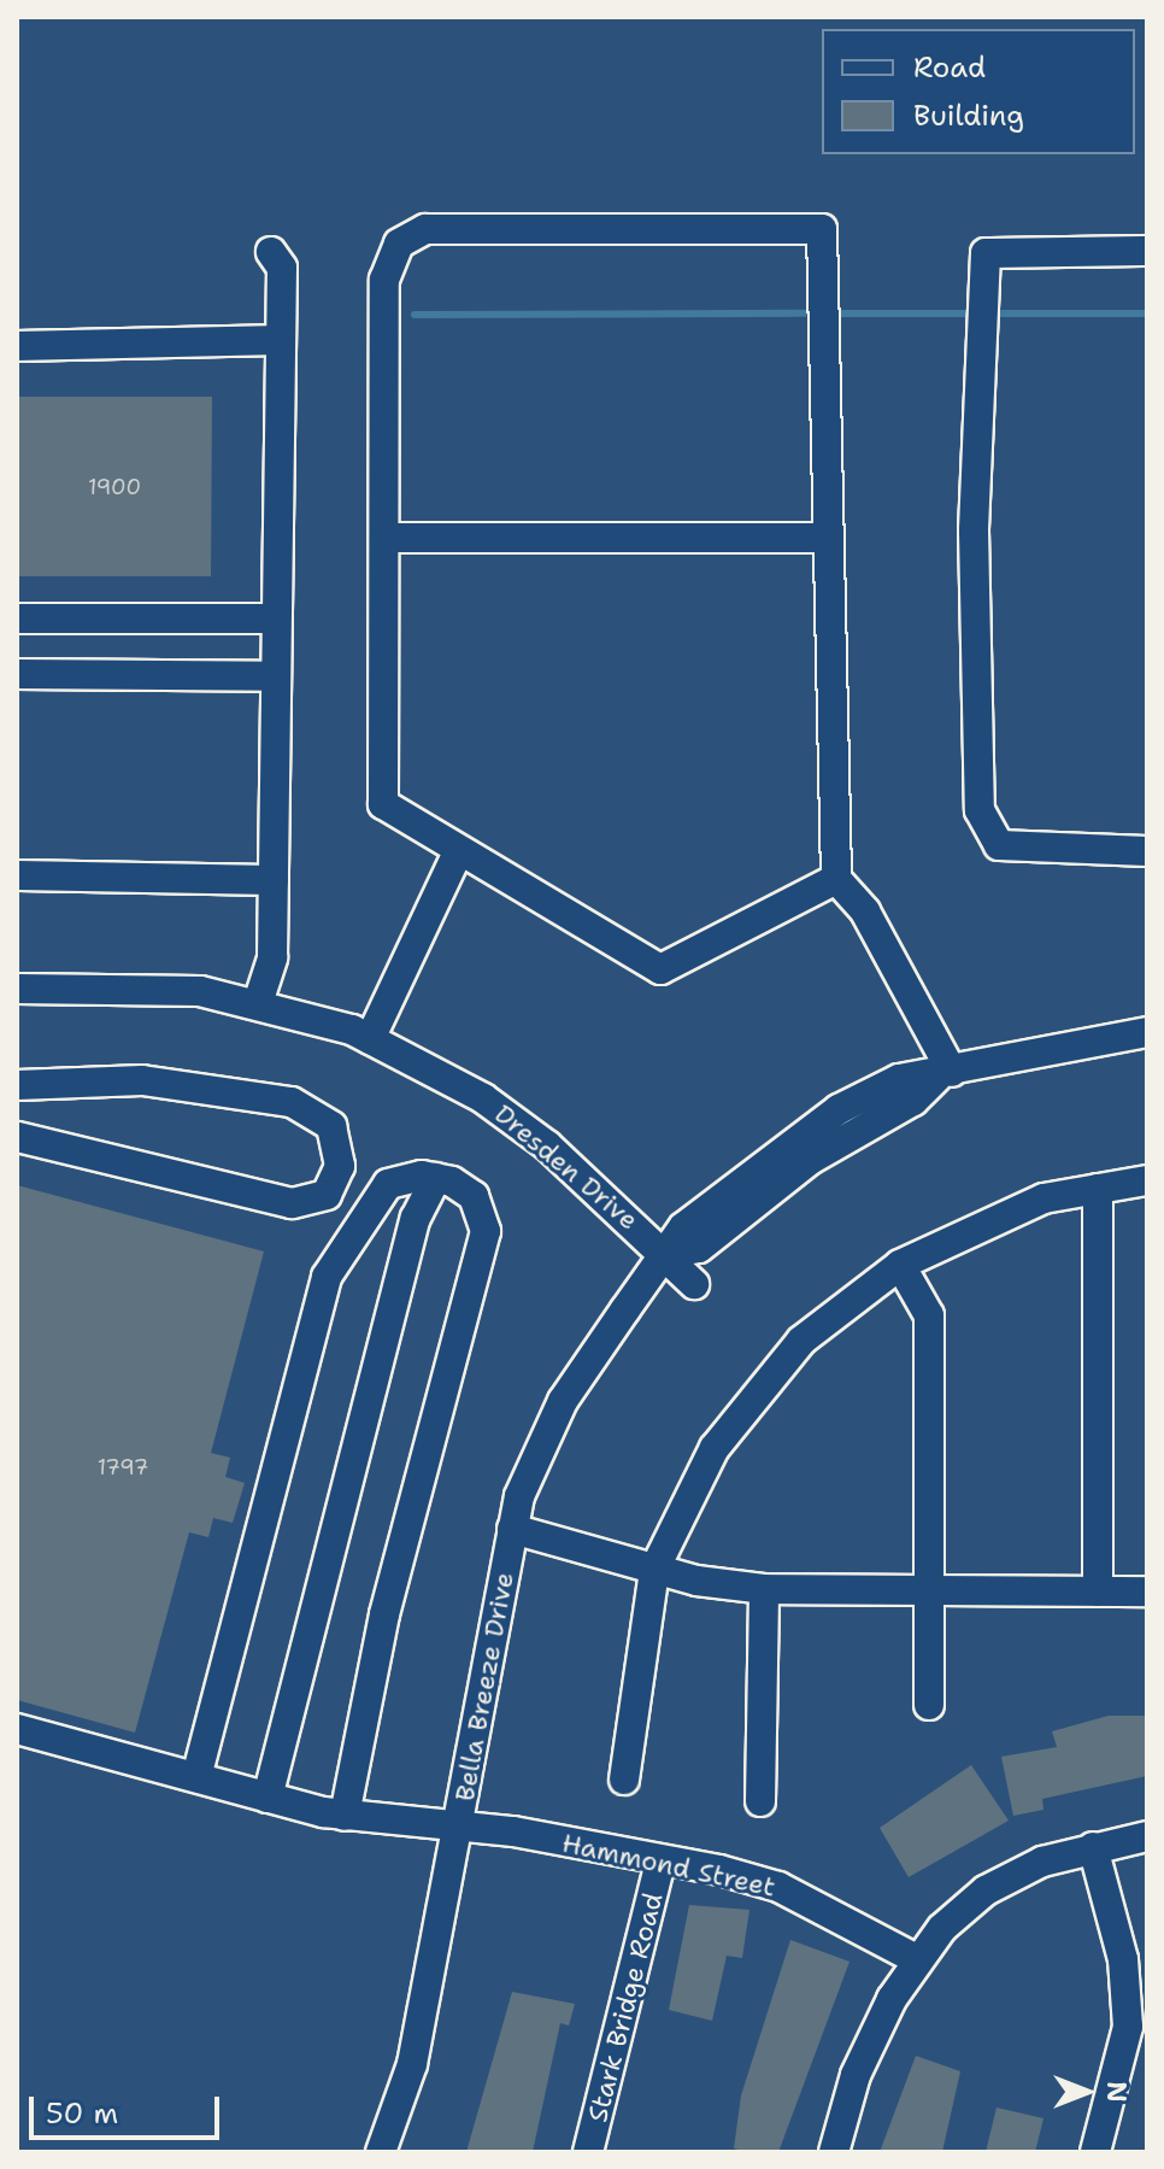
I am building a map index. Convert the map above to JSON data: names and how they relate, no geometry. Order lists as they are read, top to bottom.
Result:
{
  "streets": {
    "street": [
      "Dresden Drive",
      "Bella Breeze Drive",
      "Hammond Street",
      "Stark Bridge Road"
    ]
  },
  "crossings": [
    ["Dresden Drive", "Bella Breeze Drive"],
    ["Bella Breeze Drive", "Hammond Street"],
    ["Hammond Street", "Stark Bridge Road"]
  ],
  "house_numbers": ["1900", "1797"],
  "legend": ["Road", "Building"],
  "scale_bar": "50 m",
  "north": "right"
}
